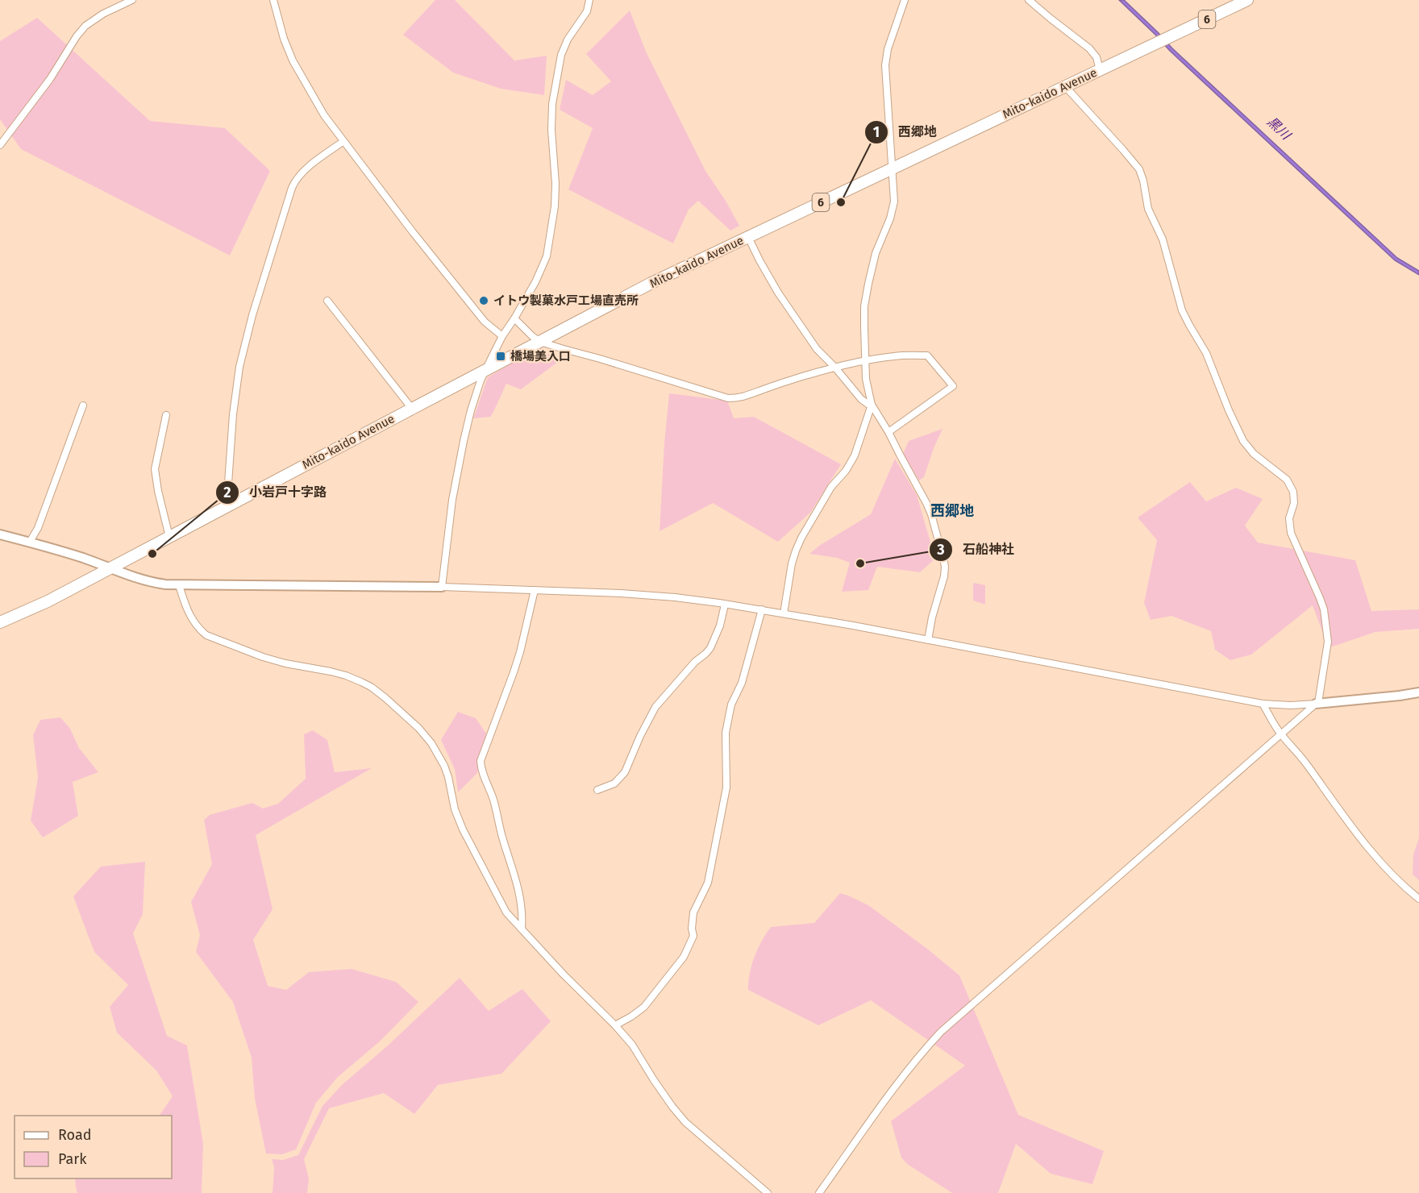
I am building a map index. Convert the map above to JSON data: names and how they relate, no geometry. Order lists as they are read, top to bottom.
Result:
{
  "streets": {
    "highway": ["6", "Mito-kaido Avenue"]
  },
  "districts": ["西郷地"],
  "water": ["黒川"],
  "places": {
    "other": [
      "西郷地",
      "イトウ製菓水戸工場直売所",
      "小岩戸十字路",
      "石船神社"
    ],
    "transit": ["橋場美入口"]
  },
  "legend": ["Road", "Park"]
}
